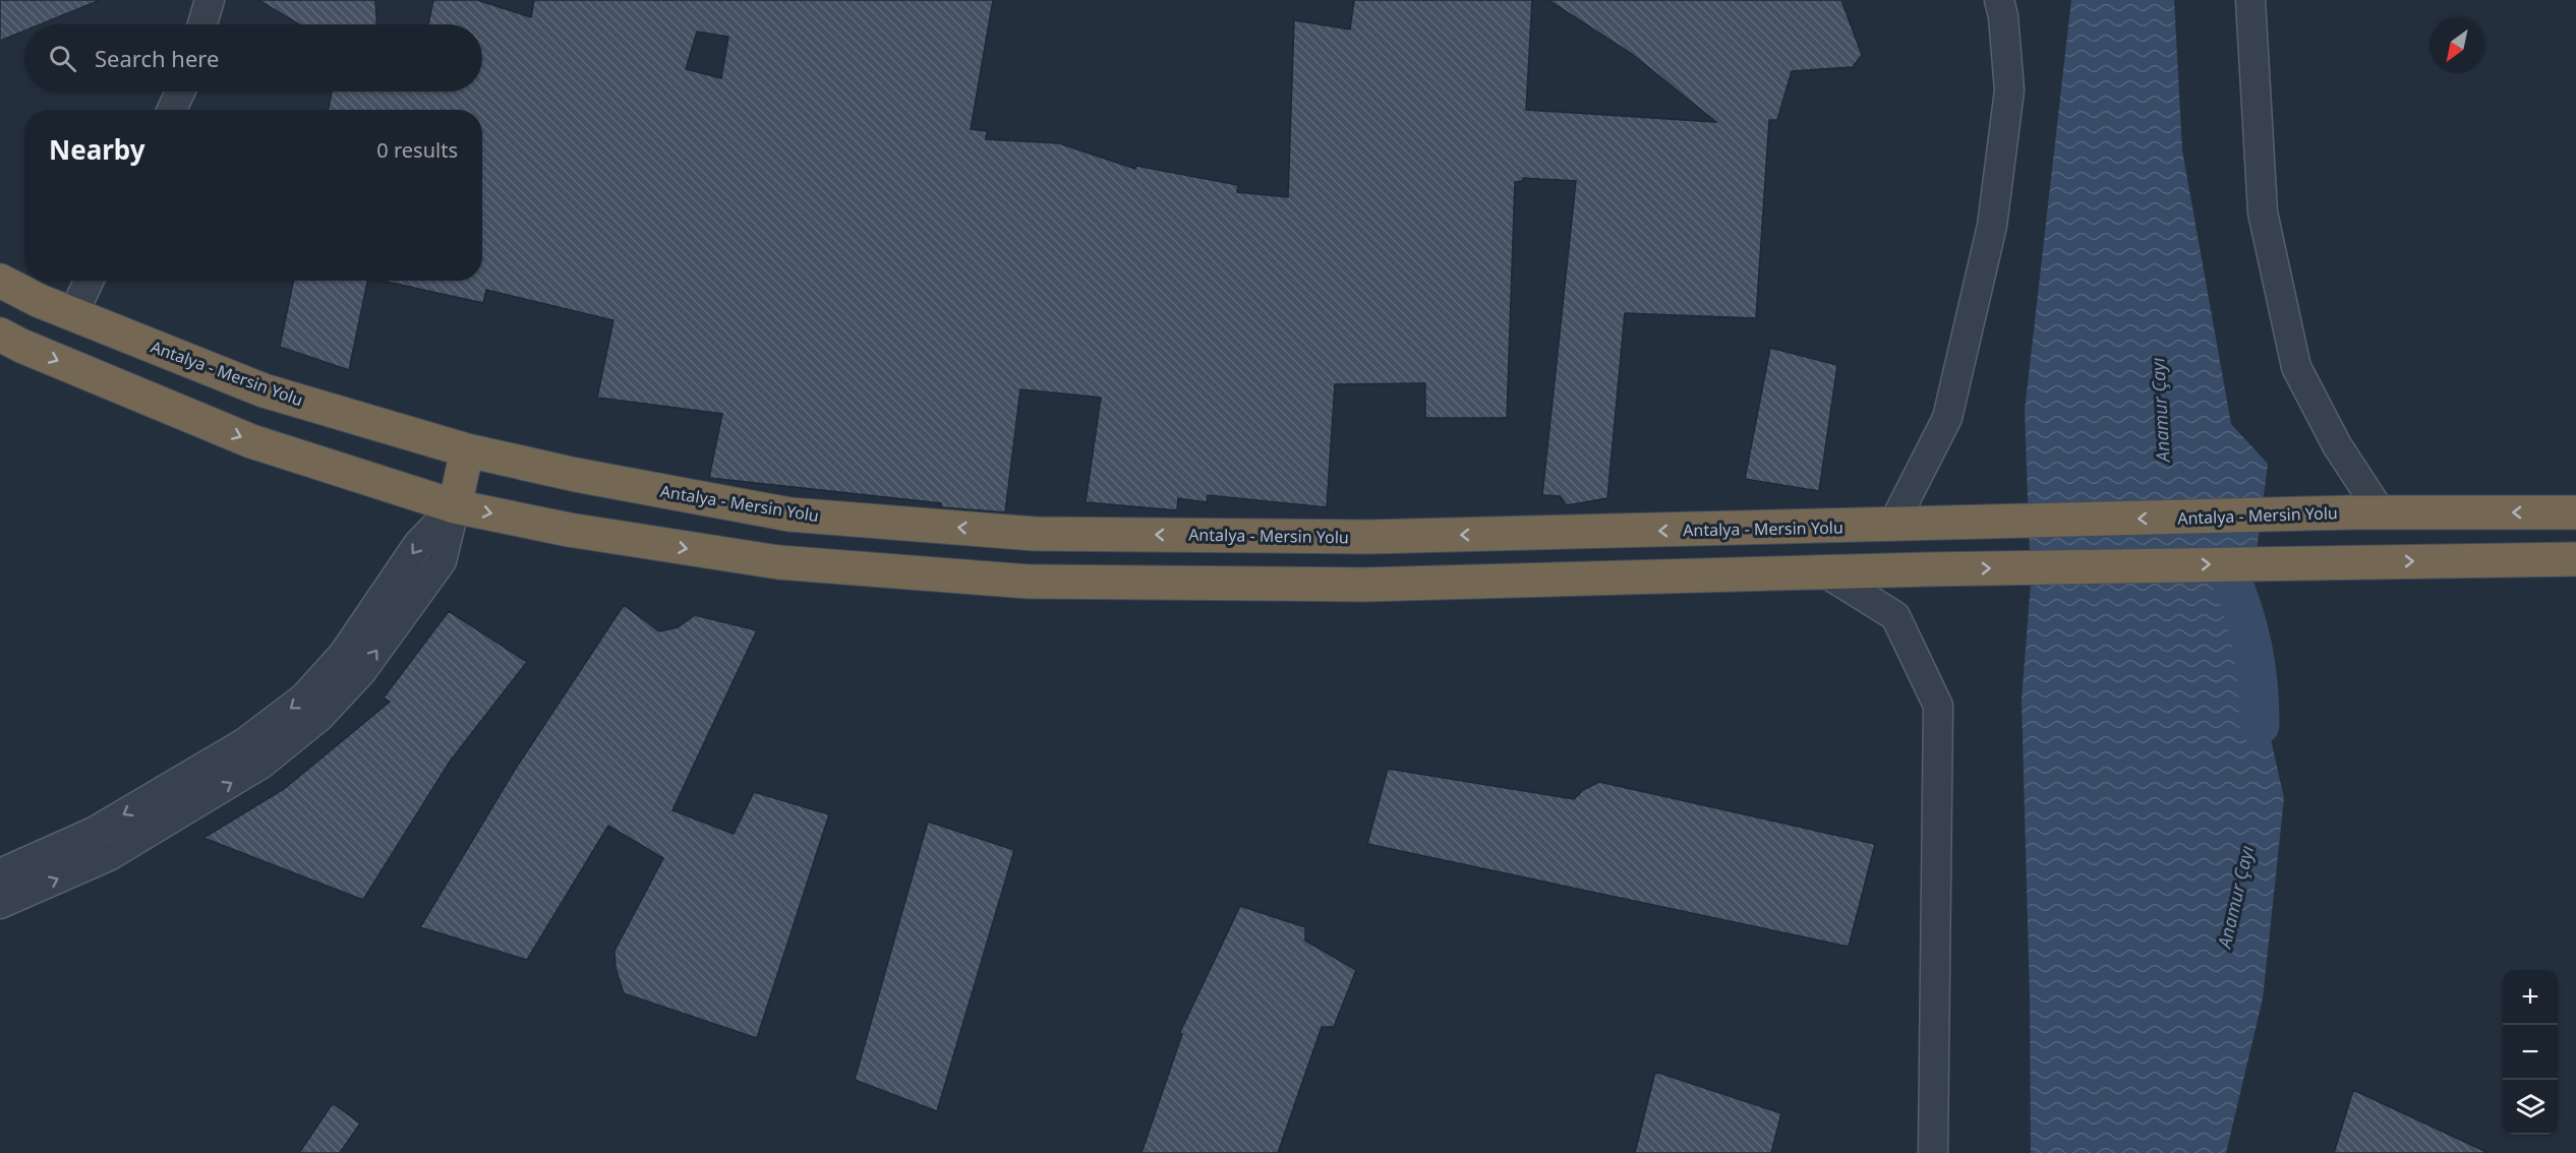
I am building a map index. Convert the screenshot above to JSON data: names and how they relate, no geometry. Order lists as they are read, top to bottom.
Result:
{
  "streets": {
    "highway": ["Antalya - Mersin Yolu"]
  },
  "water": ["Anamur Çayı"],
  "north": "bottom left",
  "page": {
    "search": "Search here",
    "heading": ["Nearby", "0 results"],
    "map_buttons": ["+", "−"]
  }
}
